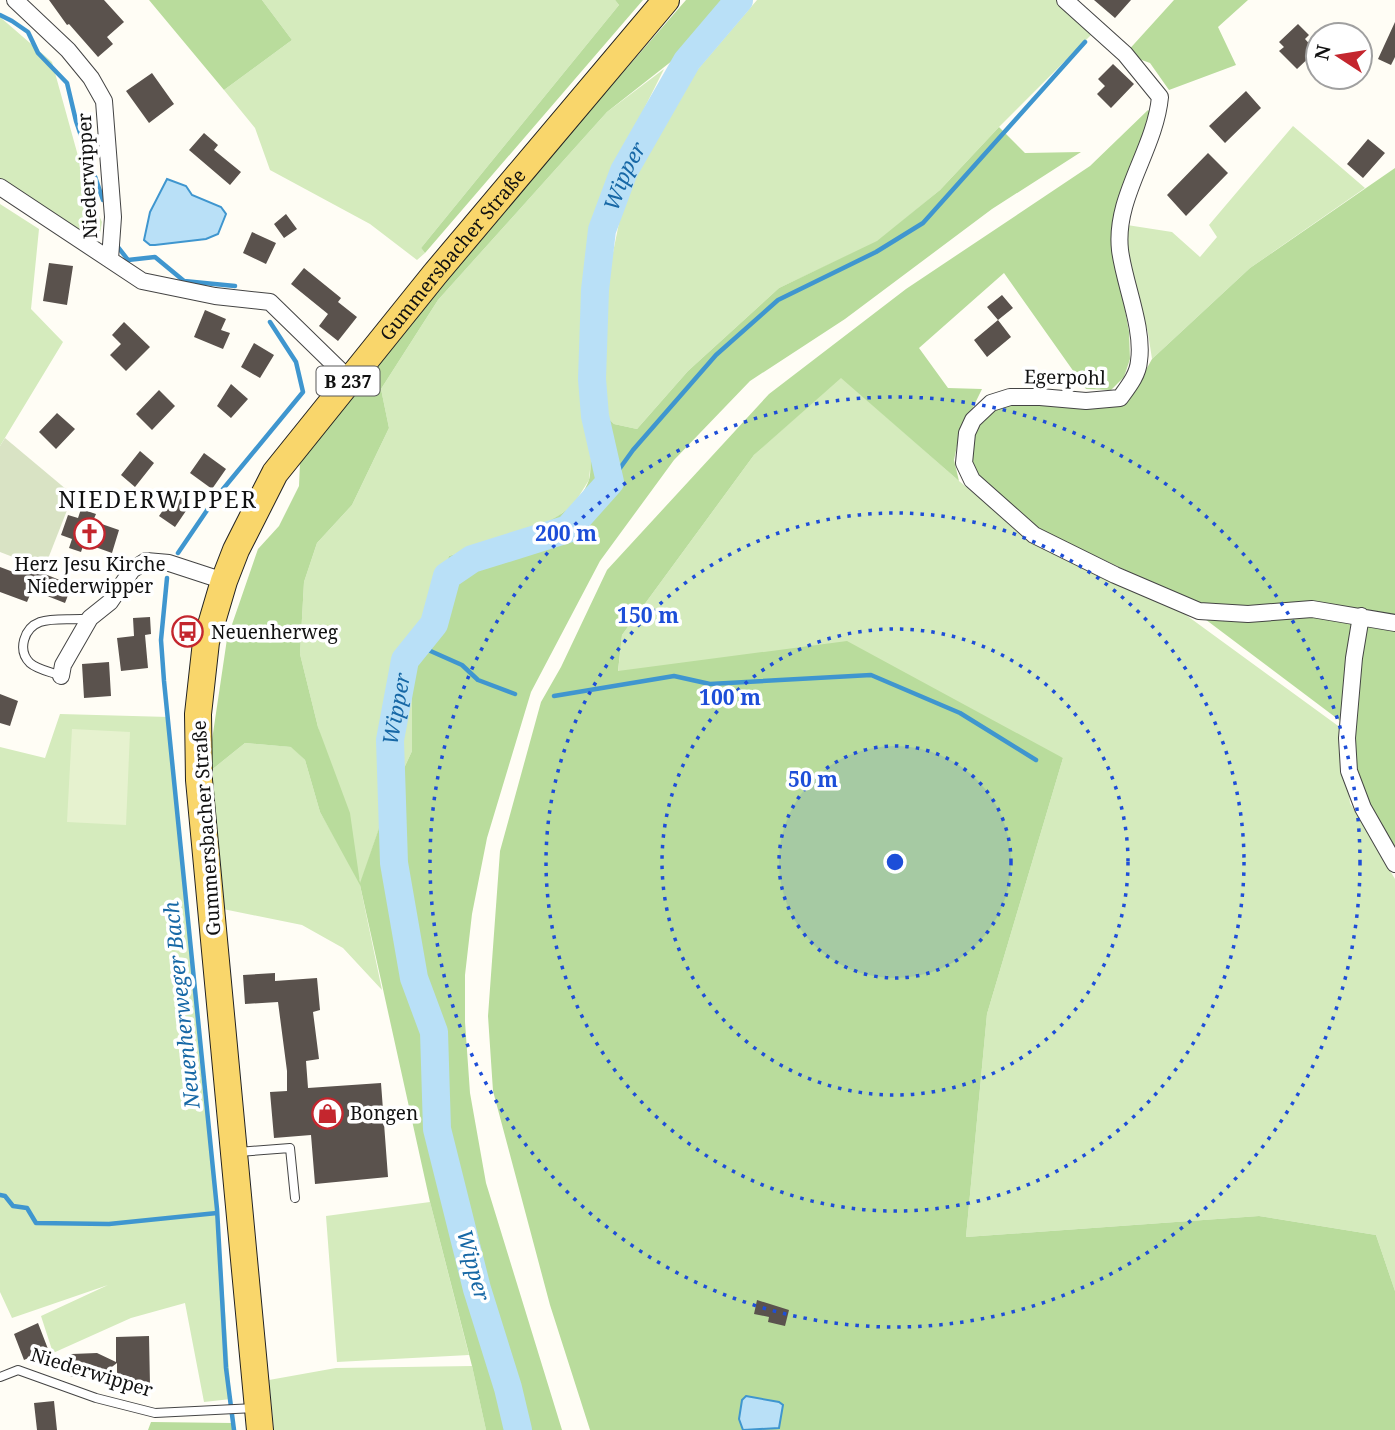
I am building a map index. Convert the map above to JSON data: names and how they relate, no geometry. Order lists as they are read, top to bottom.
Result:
{
  "streets": {
    "main road": ["Gummersbacher Straße", "B 237"],
    "street": ["Niederwipper", "Egerpohl"]
  },
  "crossings": [
    ["Niederwipper", "Gummersbacher Straße"]
  ],
  "districts": ["NIEDERWIPPER"],
  "water": ["Wipper", "Neuenherweger Bach"],
  "places": {
    "church": ["Herz Jesu Kirche Niederwipper"],
    "bus stop": ["Neuenherweg"],
    "shop": ["Bongen"]
  },
  "north": "left",
  "rings": [
    "200 m",
    "150 m",
    "100 m",
    "50 m"
  ]
}
